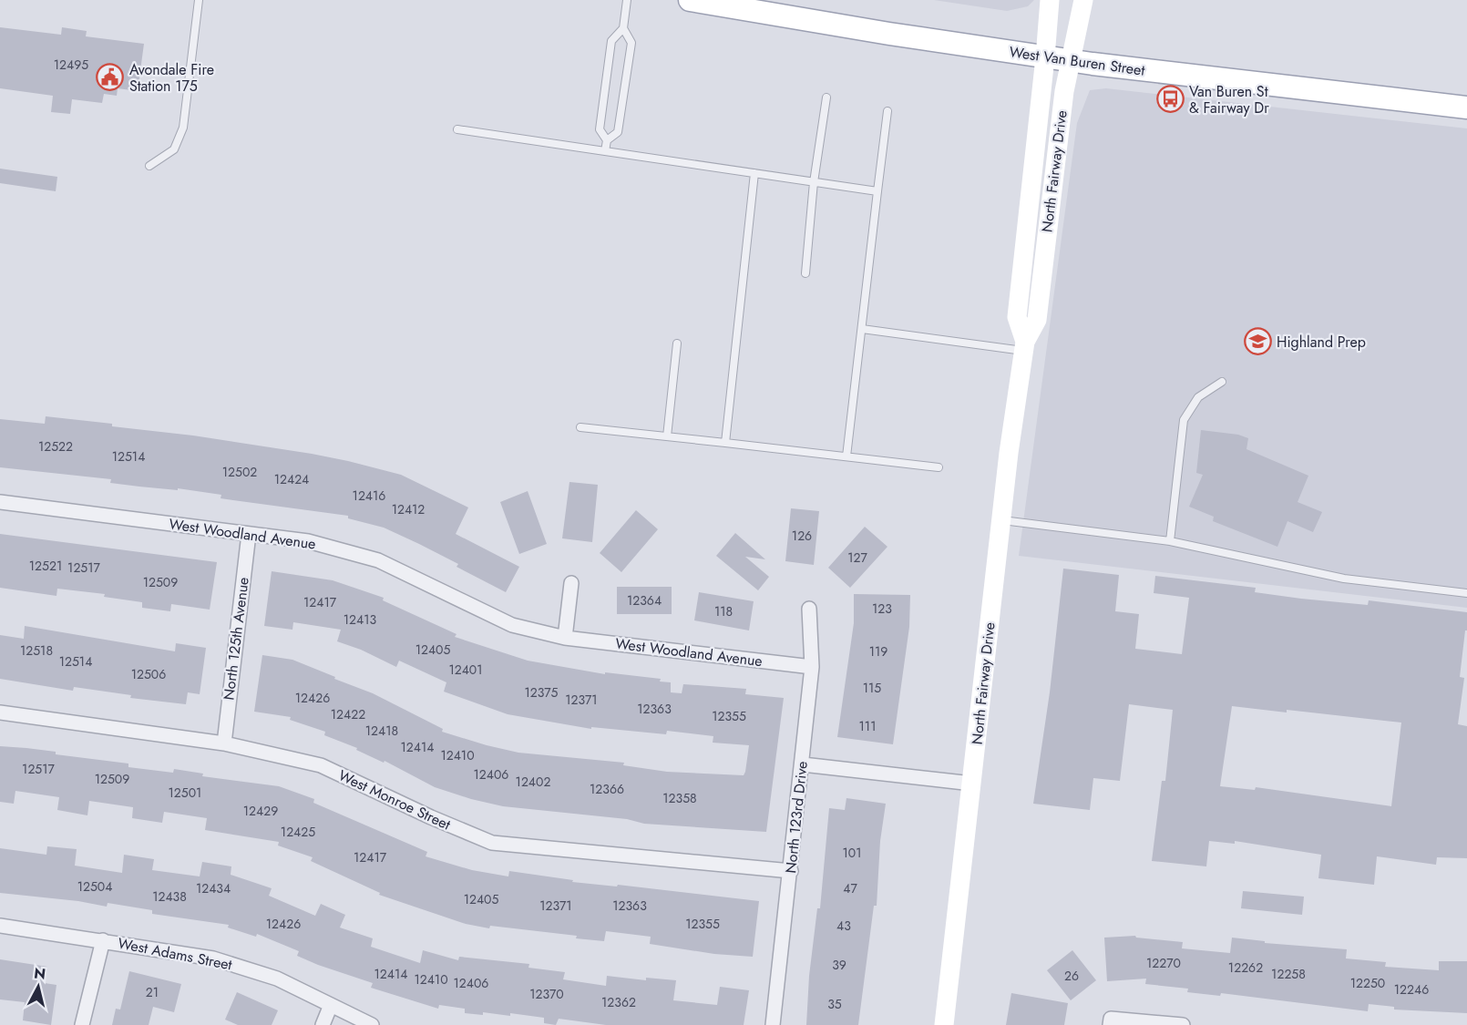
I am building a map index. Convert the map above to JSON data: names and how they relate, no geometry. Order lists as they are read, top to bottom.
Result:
{
  "streets": {
    "main road": ["West Van Buren Street"],
    "street": [
      "North Fairway Drive",
      "West Woodland Avenue",
      "North 125th Avenue",
      "West Monroe Street",
      "North 123rd Drive",
      "West Adams Street"
    ]
  },
  "crossings": [
    ["West Van Buren Street", "North Fairway Drive"],
    ["West Woodland Avenue", "North 125th Avenue"],
    ["West Woodland Avenue", "North 123rd Drive"],
    ["North 125th Avenue", "West Monroe Street"],
    ["West Monroe Street", "North 123rd Drive"]
  ],
  "places": {
    "public building": ["Avondale Fire Station 175"],
    "bus stop": ["Van Buren St & Fairway Dr"],
    "school or university": ["Highland Prep"]
  },
  "house_numbers": [
    "12495",
    "12522",
    "12514",
    "12502",
    "12424",
    "12416",
    "12412",
    "126",
    "127",
    "12521",
    "12517",
    "12509",
    "12364",
    "12417",
    "123",
    "118",
    "12413",
    "12405",
    "12518",
    "119",
    "12514",
    "12401",
    "12506",
    "115",
    "12375",
    "12426",
    "12371",
    "12363",
    "12422",
    "12355",
    "111",
    "12418",
    "12414",
    "12410",
    "12517",
    "12406",
    "12509",
    "12402",
    "12366",
    "12501",
    "12358",
    "12429",
    "12425",
    "101",
    "12417",
    "12504",
    "12434",
    "47",
    "12438",
    "12405",
    "12371",
    "12363",
    "12426",
    "12355",
    "43",
    "12270",
    "39",
    "12262",
    "12414",
    "12258",
    "26",
    "12410",
    "12406",
    "12250",
    "12246",
    "21",
    "12370",
    "12362",
    "35"
  ],
  "north": "top"
}
